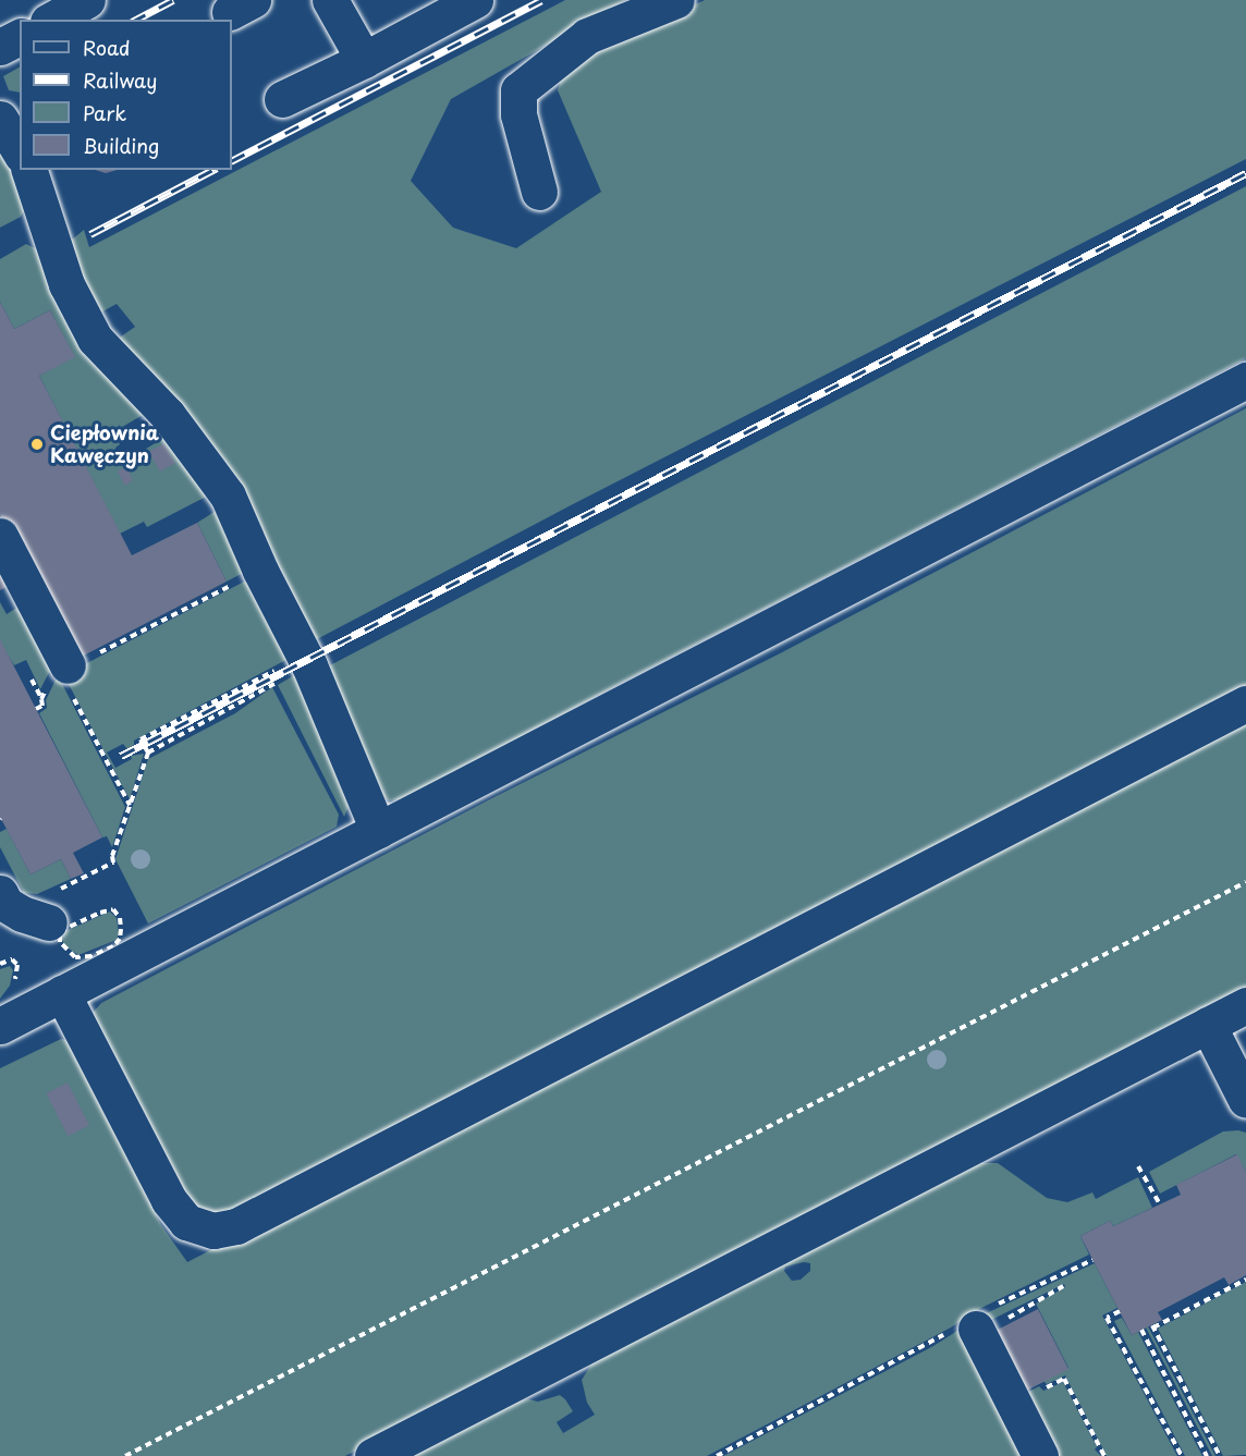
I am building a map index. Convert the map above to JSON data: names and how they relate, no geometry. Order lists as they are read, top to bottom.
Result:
{
  "places": ["Ciepłownia Kawęczyn"],
  "legend": [
    "Road",
    "Railway",
    "Park",
    "Building"
  ]
}
